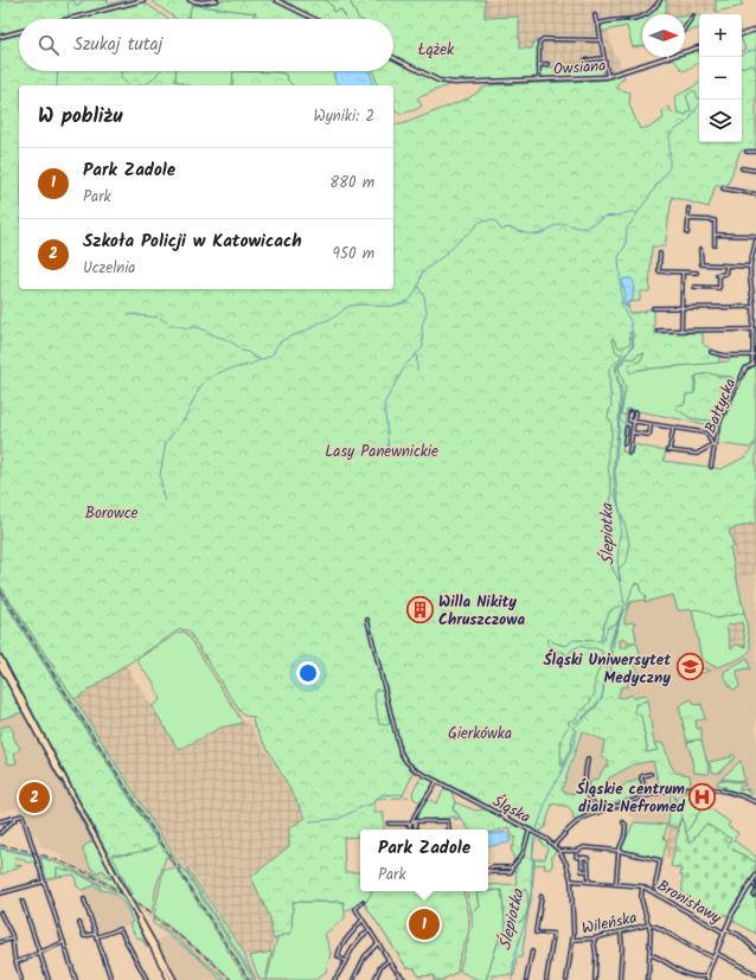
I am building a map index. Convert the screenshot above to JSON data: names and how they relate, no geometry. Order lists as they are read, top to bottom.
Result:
{
  "streets": {
    "street": [
      "Owsiana",
      "Bałtycka",
      "Śląska",
      "Bronisławy",
      "Wileńska"
    ]
  },
  "crossings": [
    ["Śląska", "Bronisławy"],
    ["Śląska", "Wileńska"]
  ],
  "water": ["Ślepiotka"],
  "parks": [
    "Łążek",
    "Lasy Panewnickie",
    "Borowce",
    "Gierkówka"
  ],
  "places": {
    "building": ["Willa Nikity Chruszczowa"],
    "school or university": ["Śląski Uniwersytet Medyczny"],
    "hospital": ["Śląskie centrum dializ Nefromed"]
  },
  "north": "right",
  "page": {
    "map_buttons": ["+", "−"],
    "search": "Szukaj tutaj",
    "heading": ["W pobliżu", "Wyniki: 2"],
    "list": [
      {
        "mark": "1",
        "name": "Park Zadole",
        "note": "Park",
        "value": "880 m"
      },
      {
        "mark": "2",
        "name": "Szkoła Policji w Katowicach",
        "note": "Uczelnia",
        "value": "950 m"
      }
    ],
    "pins": ["2", "1"],
    "popup": ["Park Zadole", "Park"]
  }
}
